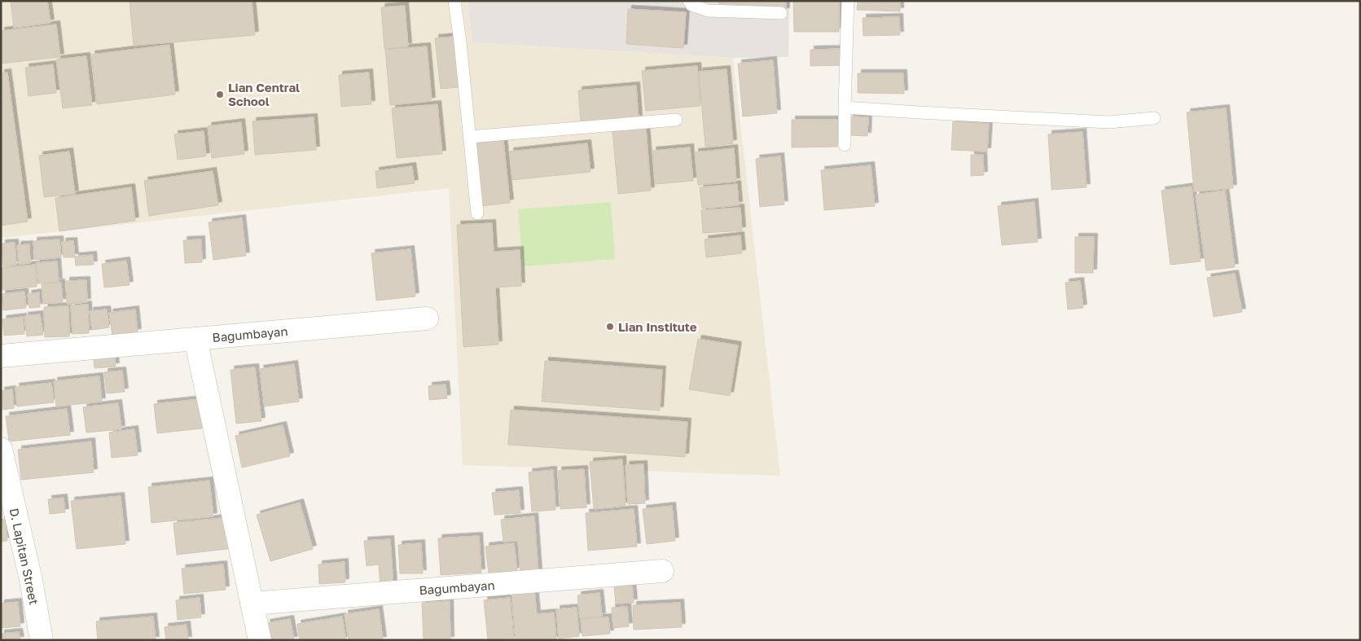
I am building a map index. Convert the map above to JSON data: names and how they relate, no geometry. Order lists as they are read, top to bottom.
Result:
{
  "streets": {
    "street": ["Bagumbayan", "D. Lapitan Street"]
  },
  "places": ["Lian Central School", "Lian Institute"]
}
